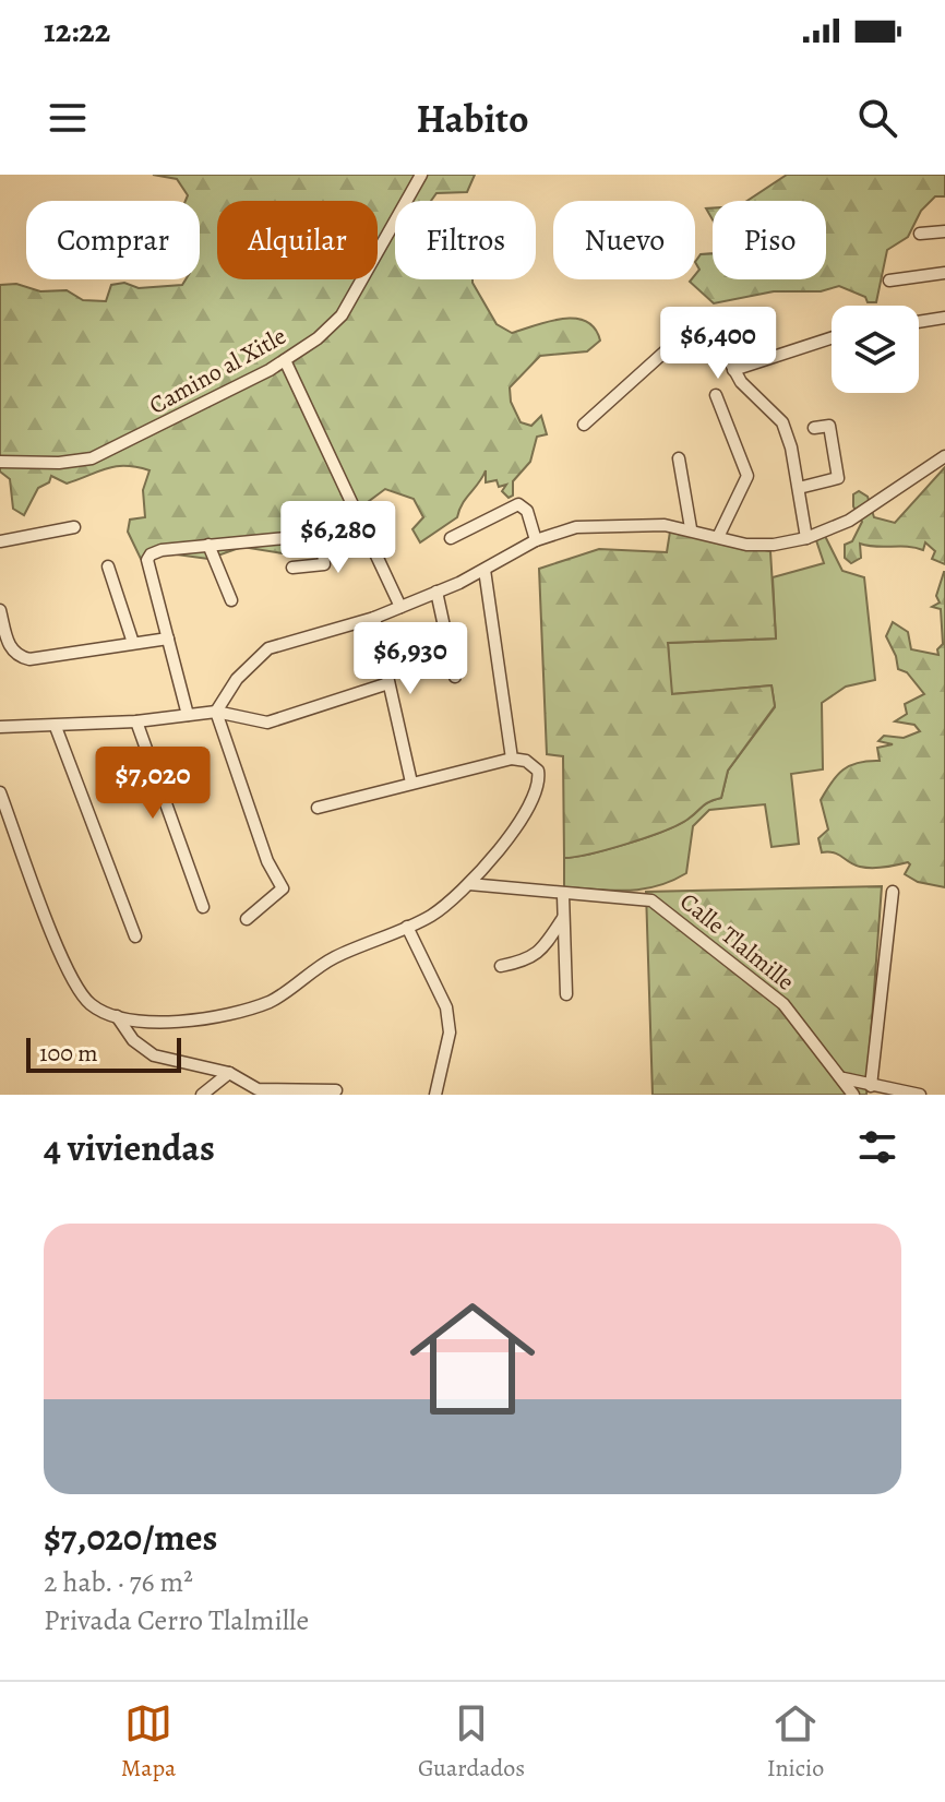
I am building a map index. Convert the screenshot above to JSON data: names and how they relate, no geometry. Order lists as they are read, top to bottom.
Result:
{
  "streets": {
    "street": ["Camino al Xitle", "Calle Tlalmille"]
  },
  "scale_bar": "100 m",
  "page": {
    "status": "12:22",
    "header": "Habito",
    "chip": [
      "Comprar",
      "Alquilar",
      "Filtros",
      "Nuevo",
      "Piso"
    ],
    "price": [
      "$6,400",
      "$6,280",
      "$6,930",
      "$7,020"
    ],
    "scale": "100 m",
    "heading": "4 viviendas",
    "list": [
      {
        "name": "$7,020/mes",
        "note": "2 hab. · 76 m² · Privada Cerro Tlalmille"
      }
    ],
    "tabs": ["Mapa", "Guardados", "Inicio"]
  }
}
